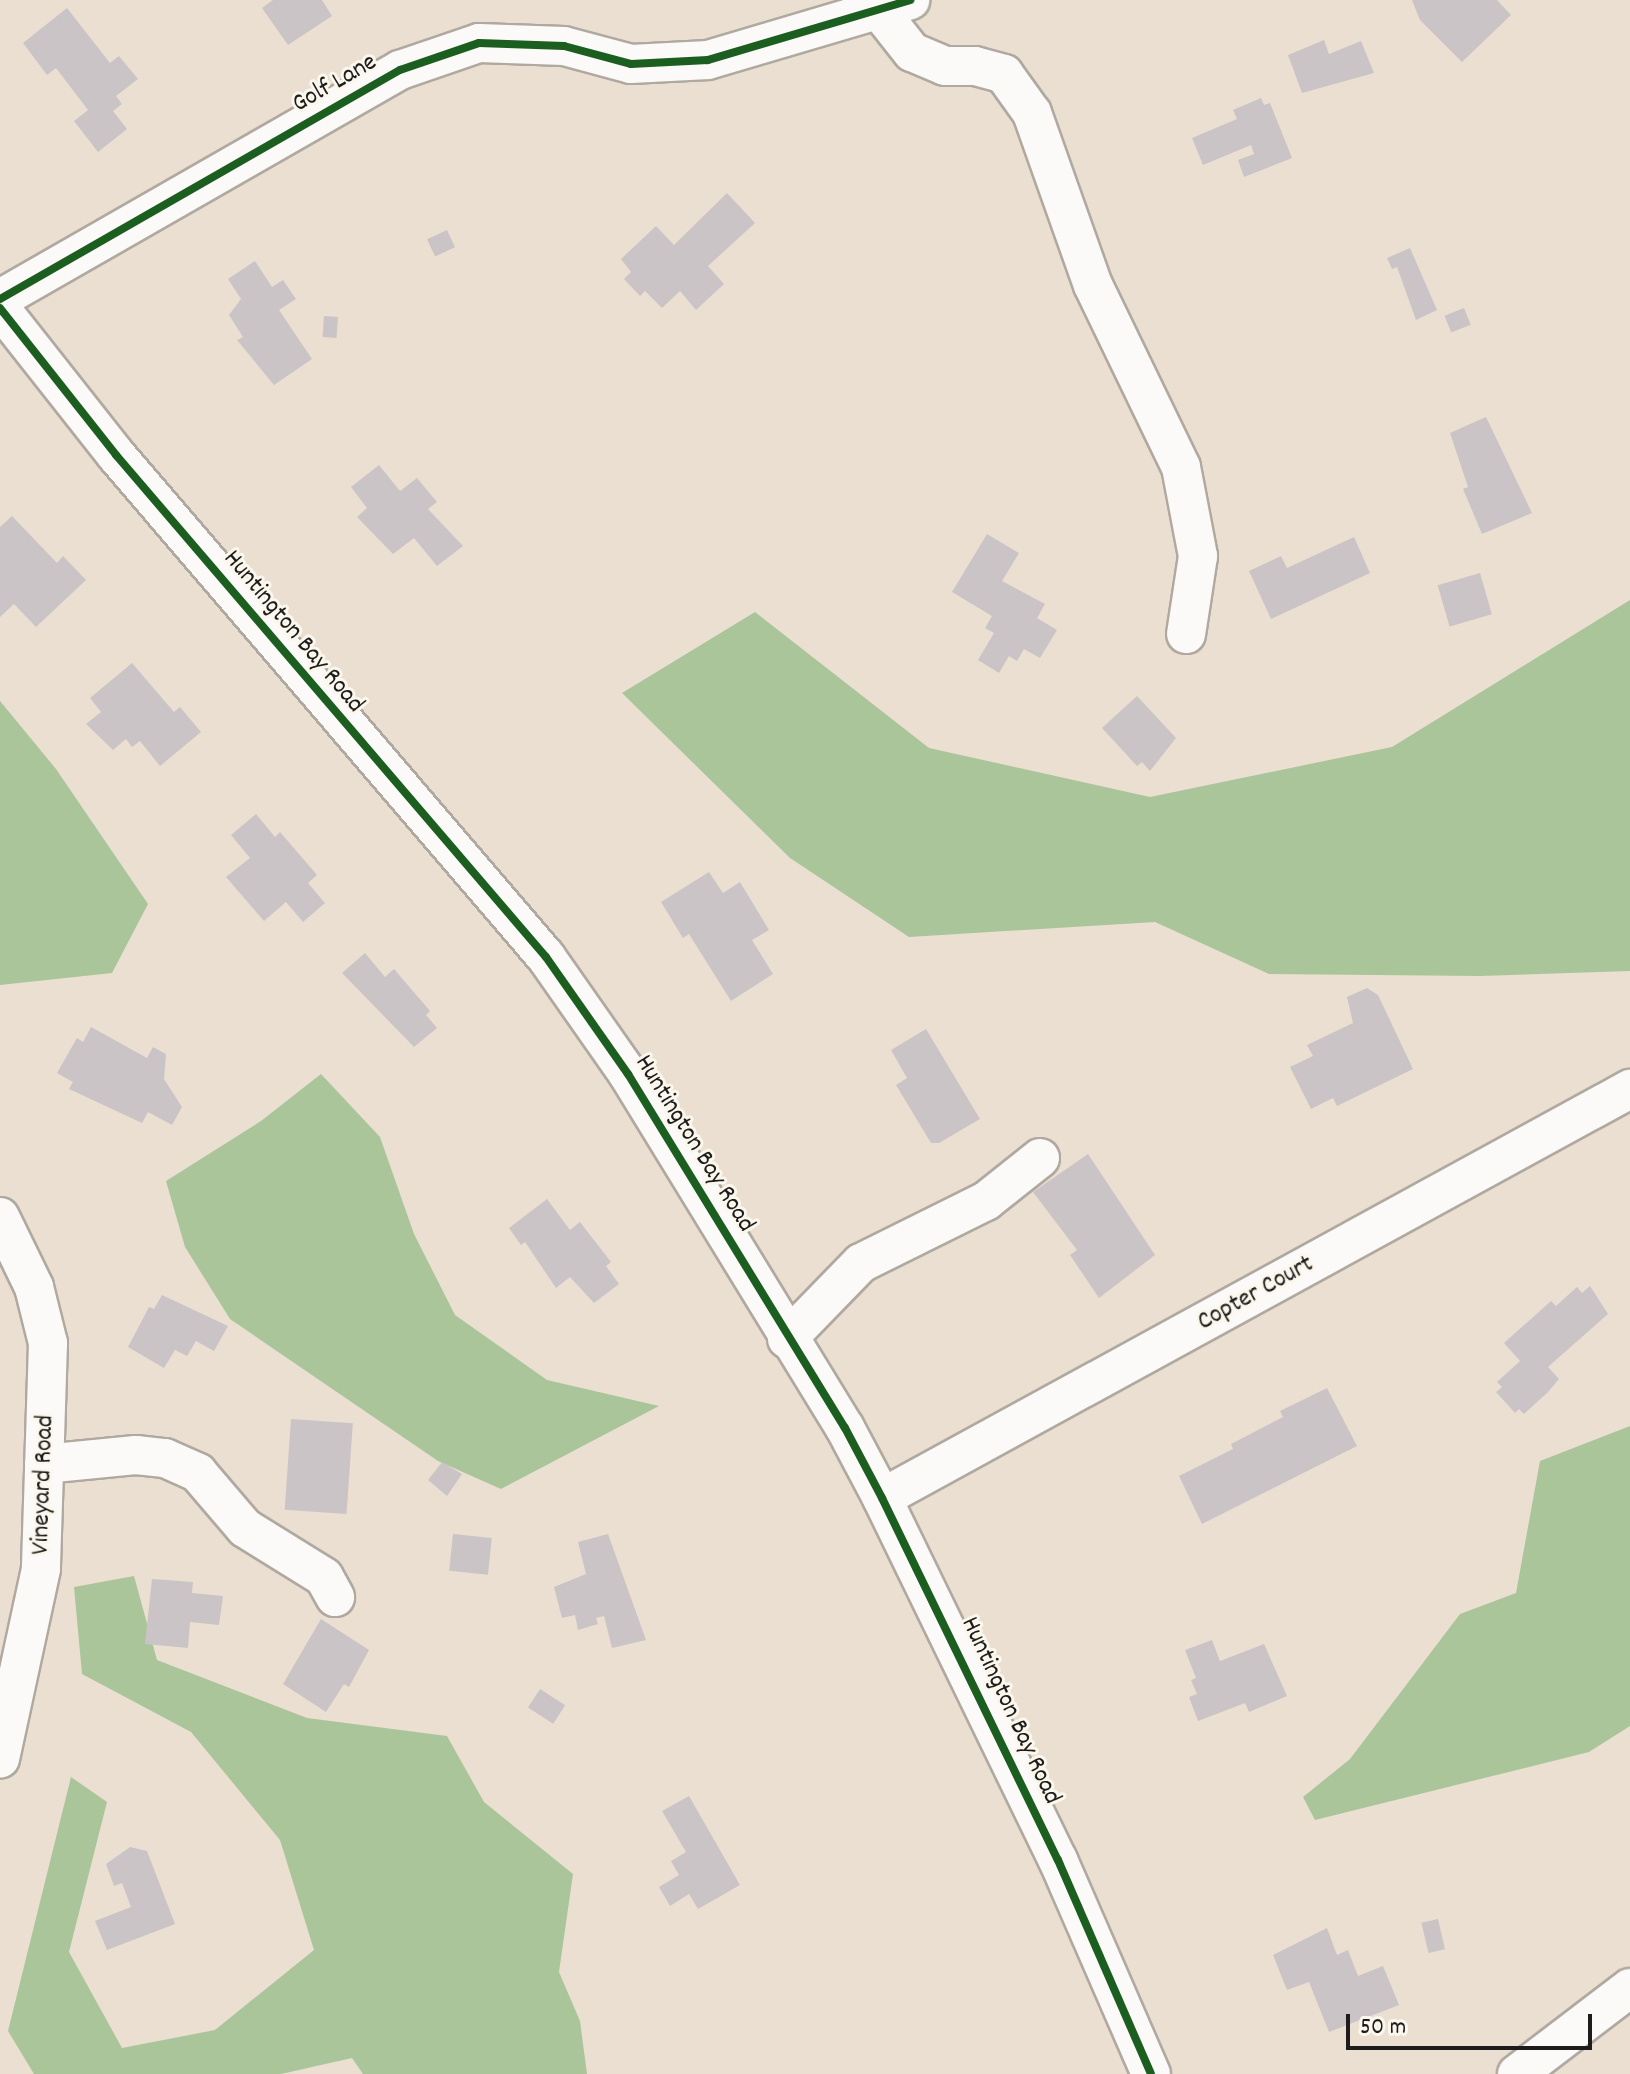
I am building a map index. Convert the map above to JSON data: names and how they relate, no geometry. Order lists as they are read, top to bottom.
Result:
{
  "streets": {
    "street": [
      "Golf Lane",
      "Huntington Bay Road",
      "Copter Court",
      "Vineyard Road"
    ]
  },
  "crossings": [
    ["Huntington Bay Road", "Copter Court"]
  ],
  "scale_bar": "50 m"
}
